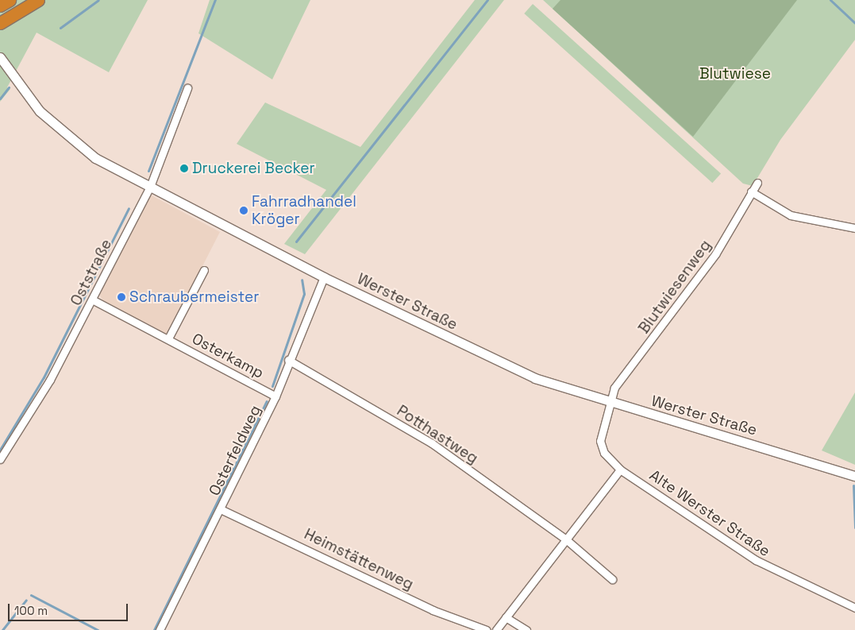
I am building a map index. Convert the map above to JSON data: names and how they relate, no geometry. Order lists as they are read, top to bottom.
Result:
{
  "streets": {
    "main road": ["Werster Straße"],
    "street": [
      "Oststraße",
      "Blutwiesenweg",
      "Osterkamp",
      "Potthastweg",
      "Osterfeldweg",
      "Alte Werster Straße",
      "Heimstättenweg"
    ]
  },
  "crossings": [
    ["Oststraße", "Werster Straße"],
    ["Oststraße", "Osterkamp"],
    ["Blutwiesenweg", "Werster Straße"],
    ["Blutwiesenweg", "Alte Werster Straße"],
    ["Werster Straße", "Osterfeldweg"],
    ["Werster Straße", "Alte Werster Straße"],
    ["Osterkamp", "Osterfeldweg"],
    ["Potthastweg", "Osterfeldweg"],
    ["Osterfeldweg", "Heimstättenweg"]
  ],
  "parks": ["Blutwiese"],
  "places": ["Druckerei Becker", "Fahrradhandel Kröger", "Schraubermeister"],
  "scale_bar": "100 m"
}
